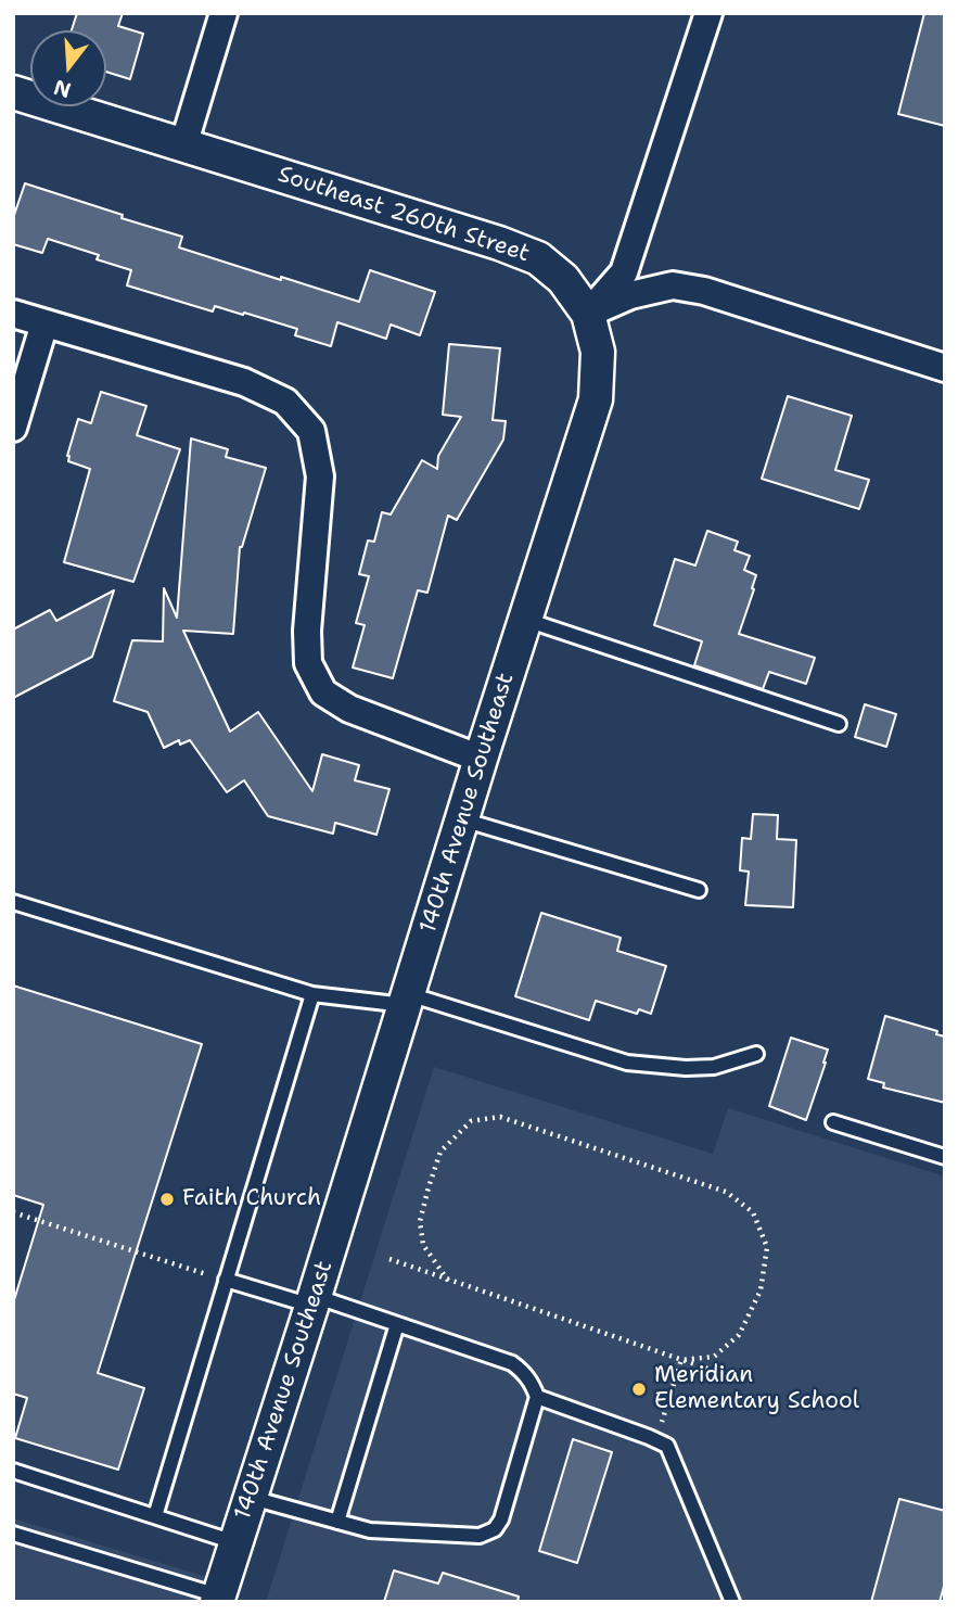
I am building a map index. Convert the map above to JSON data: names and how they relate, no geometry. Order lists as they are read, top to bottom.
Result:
{
  "streets": {
    "street": ["Southeast 260th Street", "140th Avenue Southeast"]
  },
  "crossings": [
    ["Southeast 260th Street", "140th Avenue Southeast"]
  ],
  "places": ["Faith Church", "Meridian Elementary School"],
  "north": "bottom"
}
